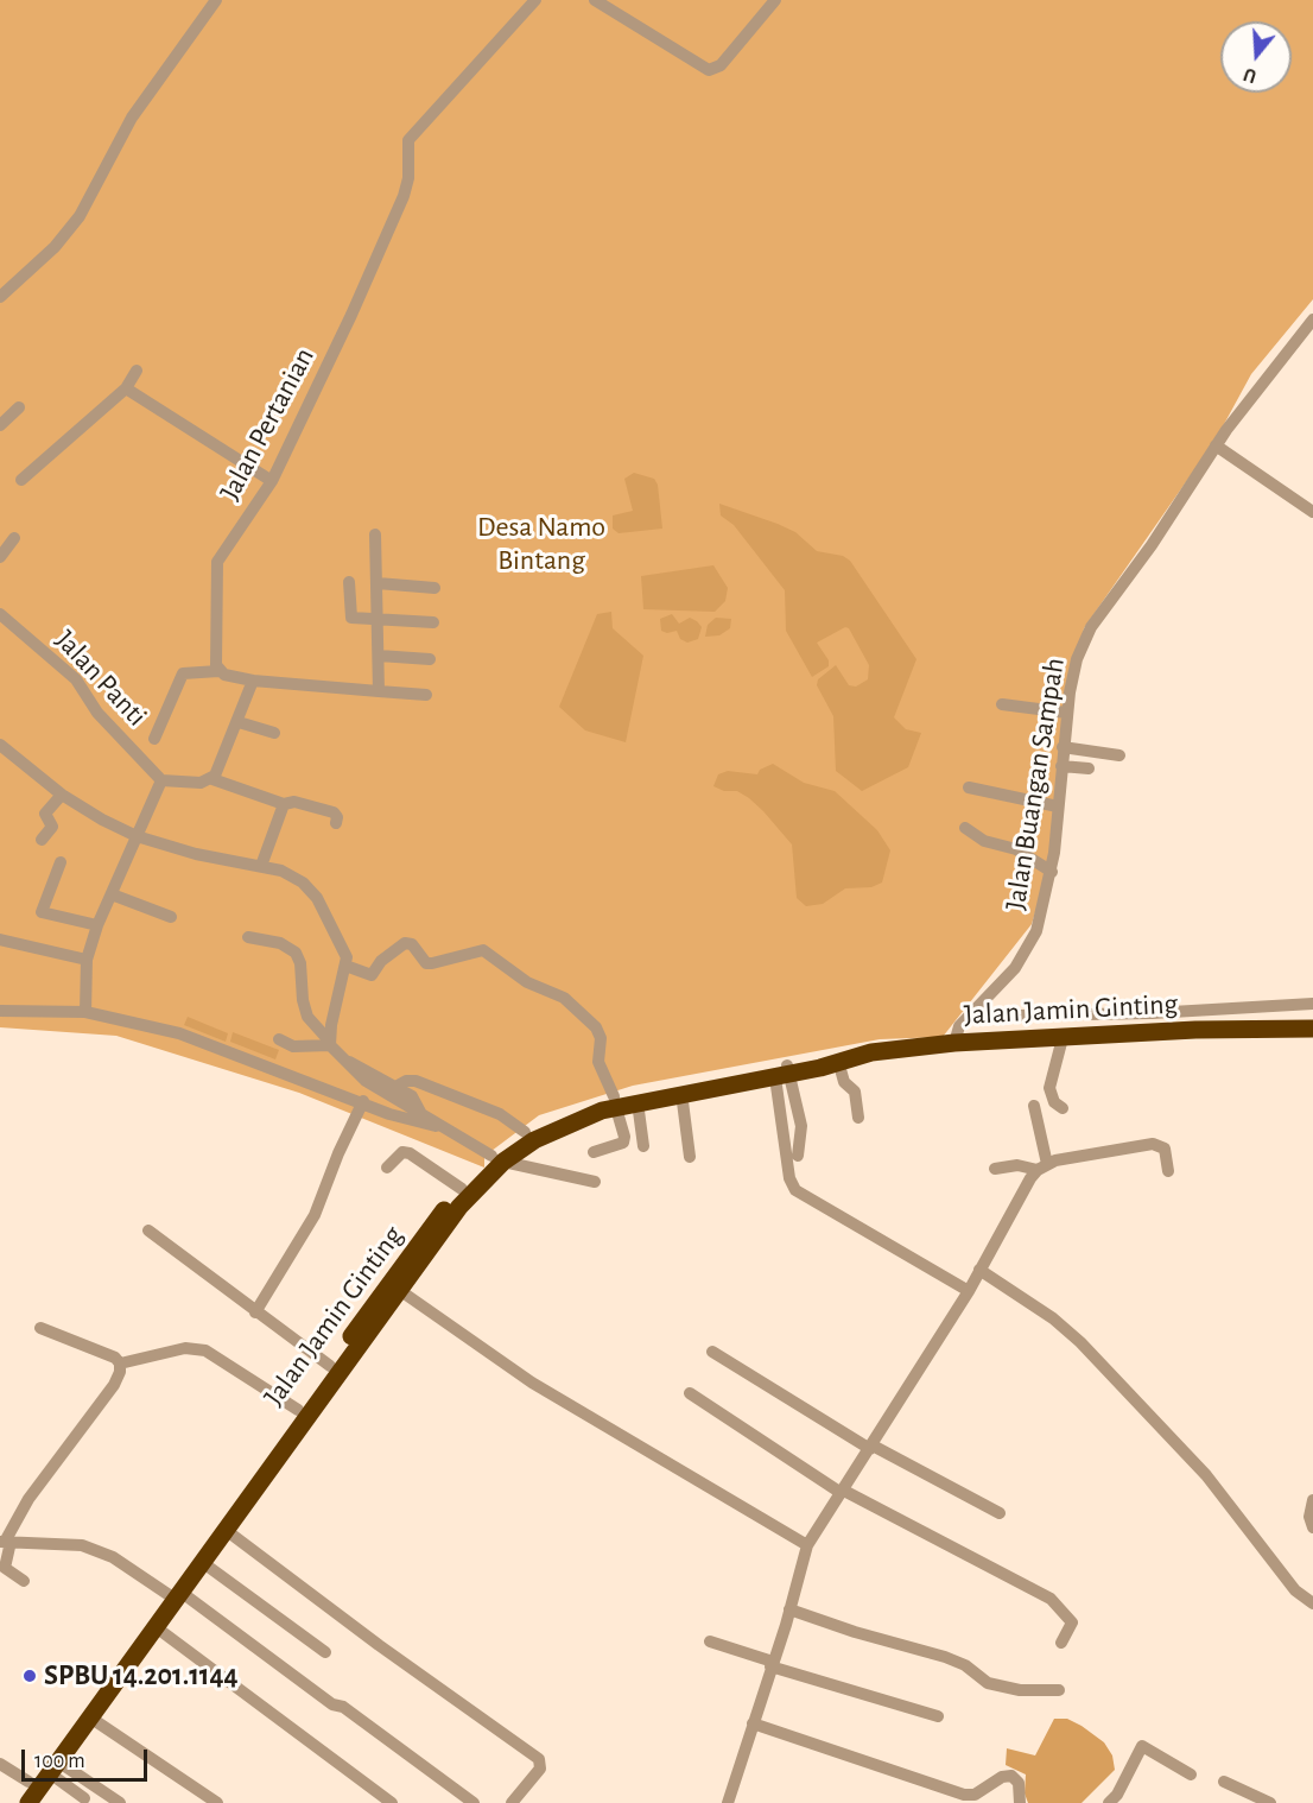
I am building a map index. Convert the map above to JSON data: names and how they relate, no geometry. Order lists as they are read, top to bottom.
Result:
{
  "streets": {
    "highway": ["Jalan Jamin Ginting"],
    "street": ["Jalan Pertanian", "Jalan Panti", "Jalan Buangan Sampah"]
  },
  "crossings": [
    ["Jalan Buangan Sampah", "Jalan Jamin Ginting"]
  ],
  "parks": ["Desa Namo Bintang"],
  "places": ["SPBU 14.201.1144"],
  "scale_bar": "100 m",
  "north": "bottom"
}
